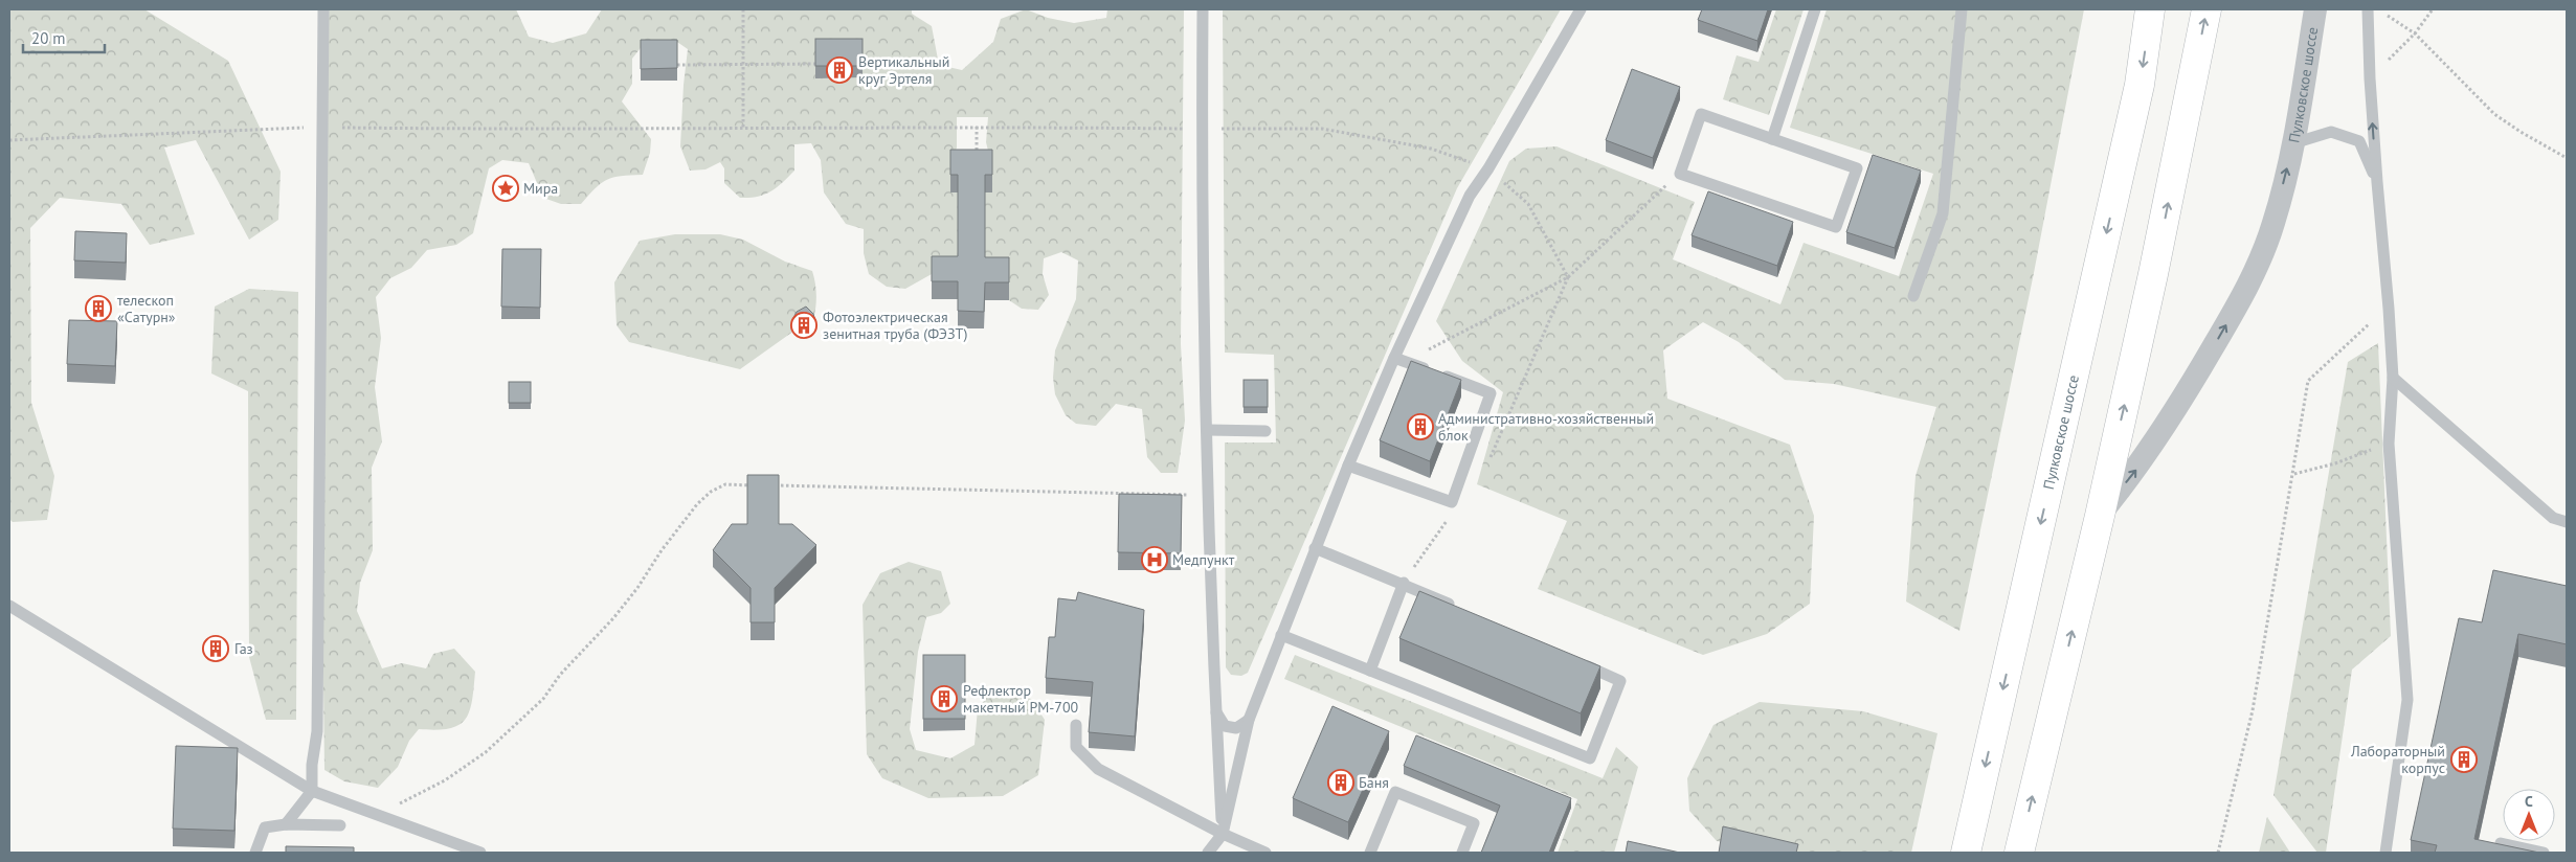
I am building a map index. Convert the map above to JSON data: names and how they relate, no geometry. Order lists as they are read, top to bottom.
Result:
{
  "streets": {
    "highway": ["Пулковское шоссе"]
  },
  "places": {
    "building": [
      "Вертикальный круг Эртеля",
      "телескоп «Сатурн»",
      "Фотоэлектрическая зенитная труба (ФЭЗТ)",
      "Административно-хозяйственный блок",
      "Газ",
      "Рефлектор макетный РМ-700",
      "Лабораторный корпус",
      "Баня"
    ],
    "place": ["Мира"],
    "hospital": ["Медпункт"]
  },
  "scale_bar": "20 m",
  "north": "top"
}
